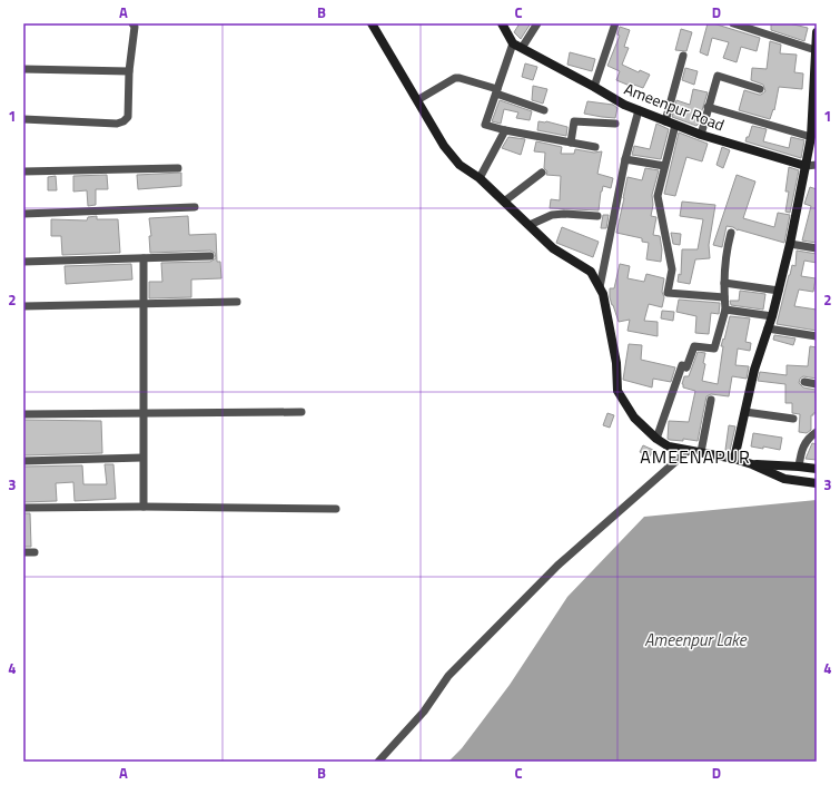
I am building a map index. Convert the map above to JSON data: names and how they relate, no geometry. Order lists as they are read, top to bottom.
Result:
{
  "streets": {
    "street": ["Ameenpur Road"]
  },
  "districts": ["AMEENAPUR"],
  "water": ["Ameenpur Lake"],
  "grid": {
    "columns": [
      "A",
      "B",
      "C",
      "D"
    ],
    "rows": [
      "1",
      "2",
      "3",
      "4"
    ]
  }
}
